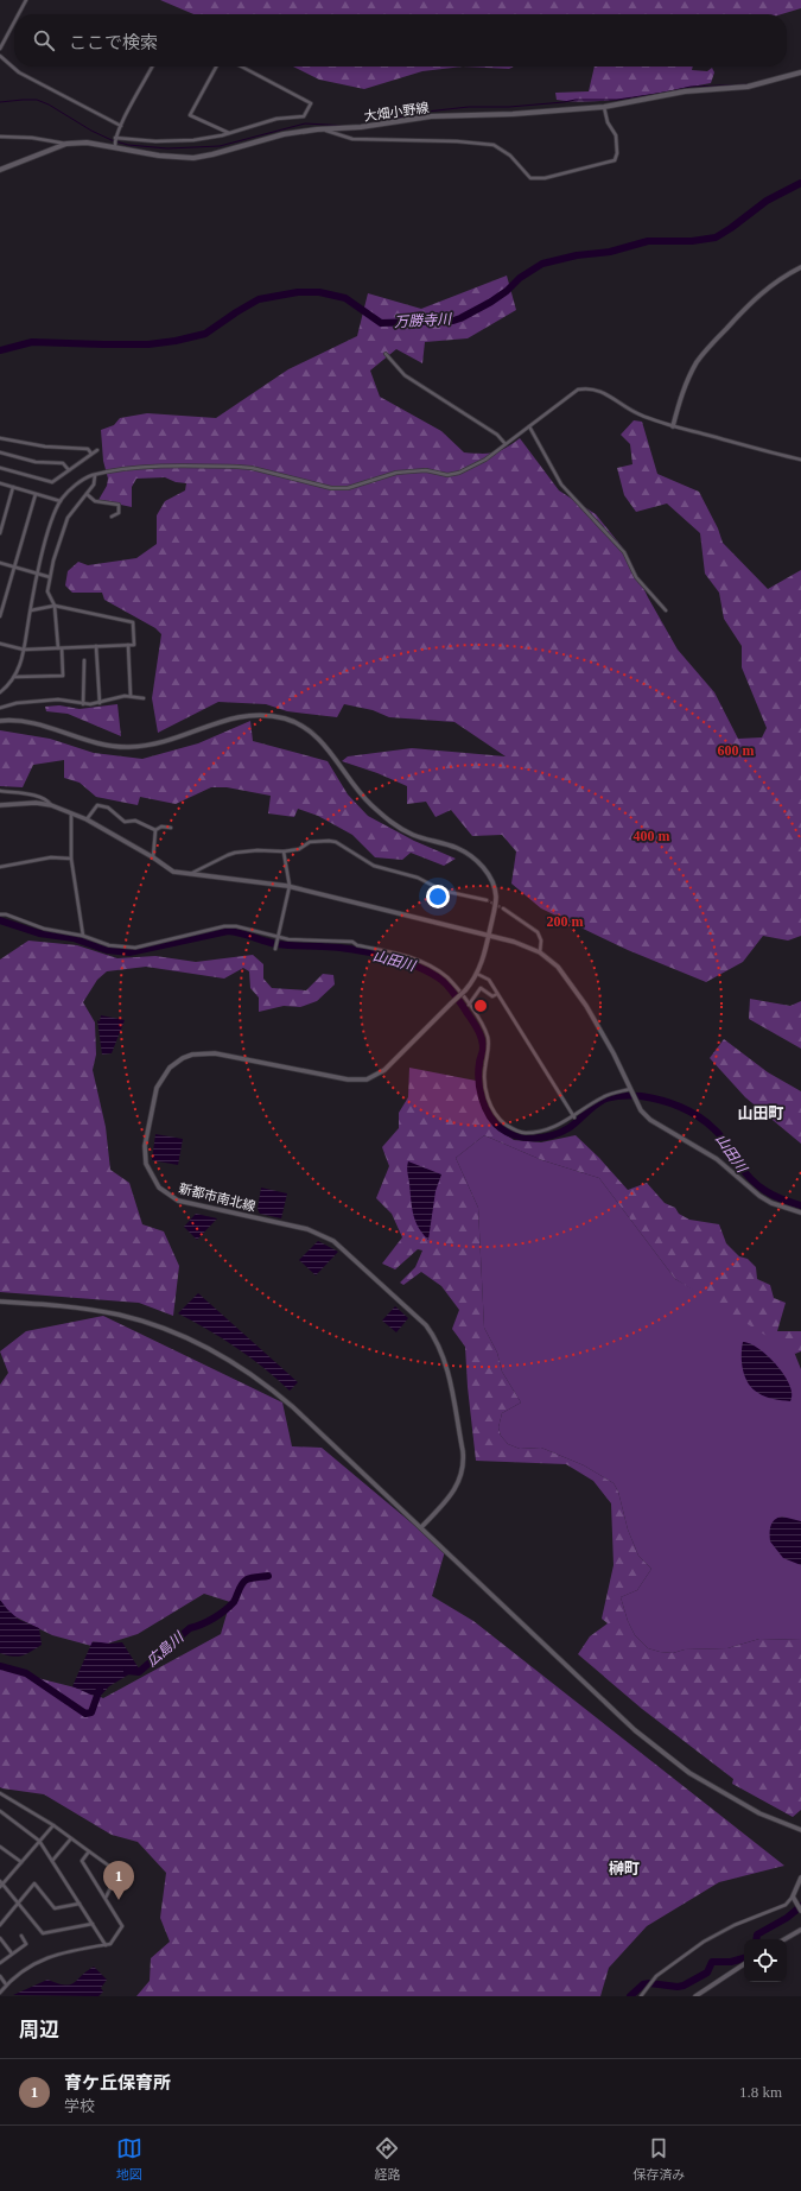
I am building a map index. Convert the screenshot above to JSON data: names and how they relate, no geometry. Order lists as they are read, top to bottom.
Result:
{
  "streets": {
    "main road": ["大畑小野線"],
    "street": ["新都市南北線"]
  },
  "districts": ["山田町", "榊町"],
  "water": ["万勝寺川", "山田川", "広島川"],
  "page": {
    "search": "ここで検索",
    "pins": "1",
    "heading": "周辺",
    "list": [
      {
        "mark": "1",
        "name": "育ケ丘保育所",
        "note": "学校",
        "value": "1.8 km"
      }
    ],
    "nav": ["地図", "経路", "保存済み"]
  },
  "rings": ["600 m", "400 m", "200 m"]
}
